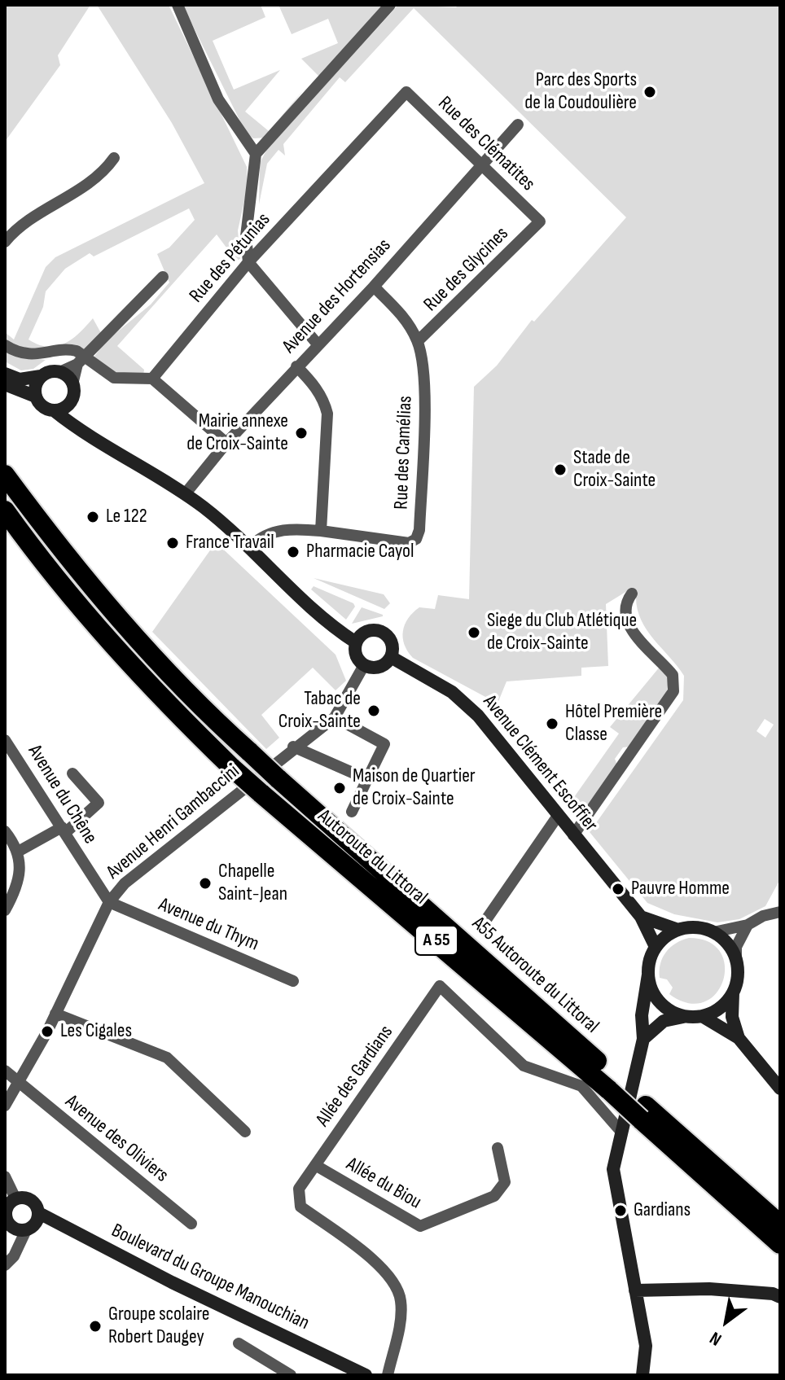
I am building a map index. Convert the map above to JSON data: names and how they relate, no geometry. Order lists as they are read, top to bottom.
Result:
{
  "streets": {
    "highway": ["Autoroute du Littoral", "A 55", "A55 Autoroute du Littoral"],
    "main road": ["Avenue Clément Escoffier", "Boulevard du Groupe Manouchian"],
    "street": [
      "Rue des Clématites",
      "Rue des Pétunias",
      "Rue des Glycines",
      "Avenue des Hortensias",
      "Rue des Camélias",
      "Avenue du Chêne",
      "Avenue Henri Gambaccini",
      "Avenue du Thym",
      "Allée des Gardians",
      "Avenue des Oliviers",
      "Allée du Biou"
    ]
  },
  "crossings": [
    ["Rue des Clématites", "Rue des Pétunias"],
    ["Rue des Clématites", "Rue des Glycines"],
    ["Rue des Clématites", "Avenue des Hortensias"],
    ["Rue des Glycines", "Rue des Camélias"],
    ["Avenue des Hortensias", "Rue des Camélias"],
    ["Avenue Clément Escoffier", "Avenue Henri Gambaccini"],
    ["Avenue du Chêne", "Avenue Henri Gambaccini"],
    ["Avenue du Chêne", "Avenue du Thym"],
    ["Avenue Henri Gambaccini", "Avenue du Thym"],
    ["Avenue Henri Gambaccini", "Avenue des Oliviers"],
    ["Autoroute du Littoral", "A55 Autoroute du Littoral"],
    ["Allée des Gardians", "Allée du Biou"]
  ],
  "places": [
    "Parc des Sports de la Coudoulière",
    "Mairie annexe de Croix-Sainte",
    "Stade de Croix-Sainte",
    "Le 122",
    "France Travail",
    "Pharmacie Cayol",
    "Siege du Club Atlétique de Croix-Sainte",
    "Tabac de Croix-Sainte",
    "Hôtel Première Classe",
    "Maison de Quartier de Croix-Sainte",
    "Chapelle Saint-Jean",
    "Pauvre Homme",
    "Les Cigales",
    "Gardians",
    "Groupe scolaire Robert Daugey"
  ],
  "north": "bottom left"
}
